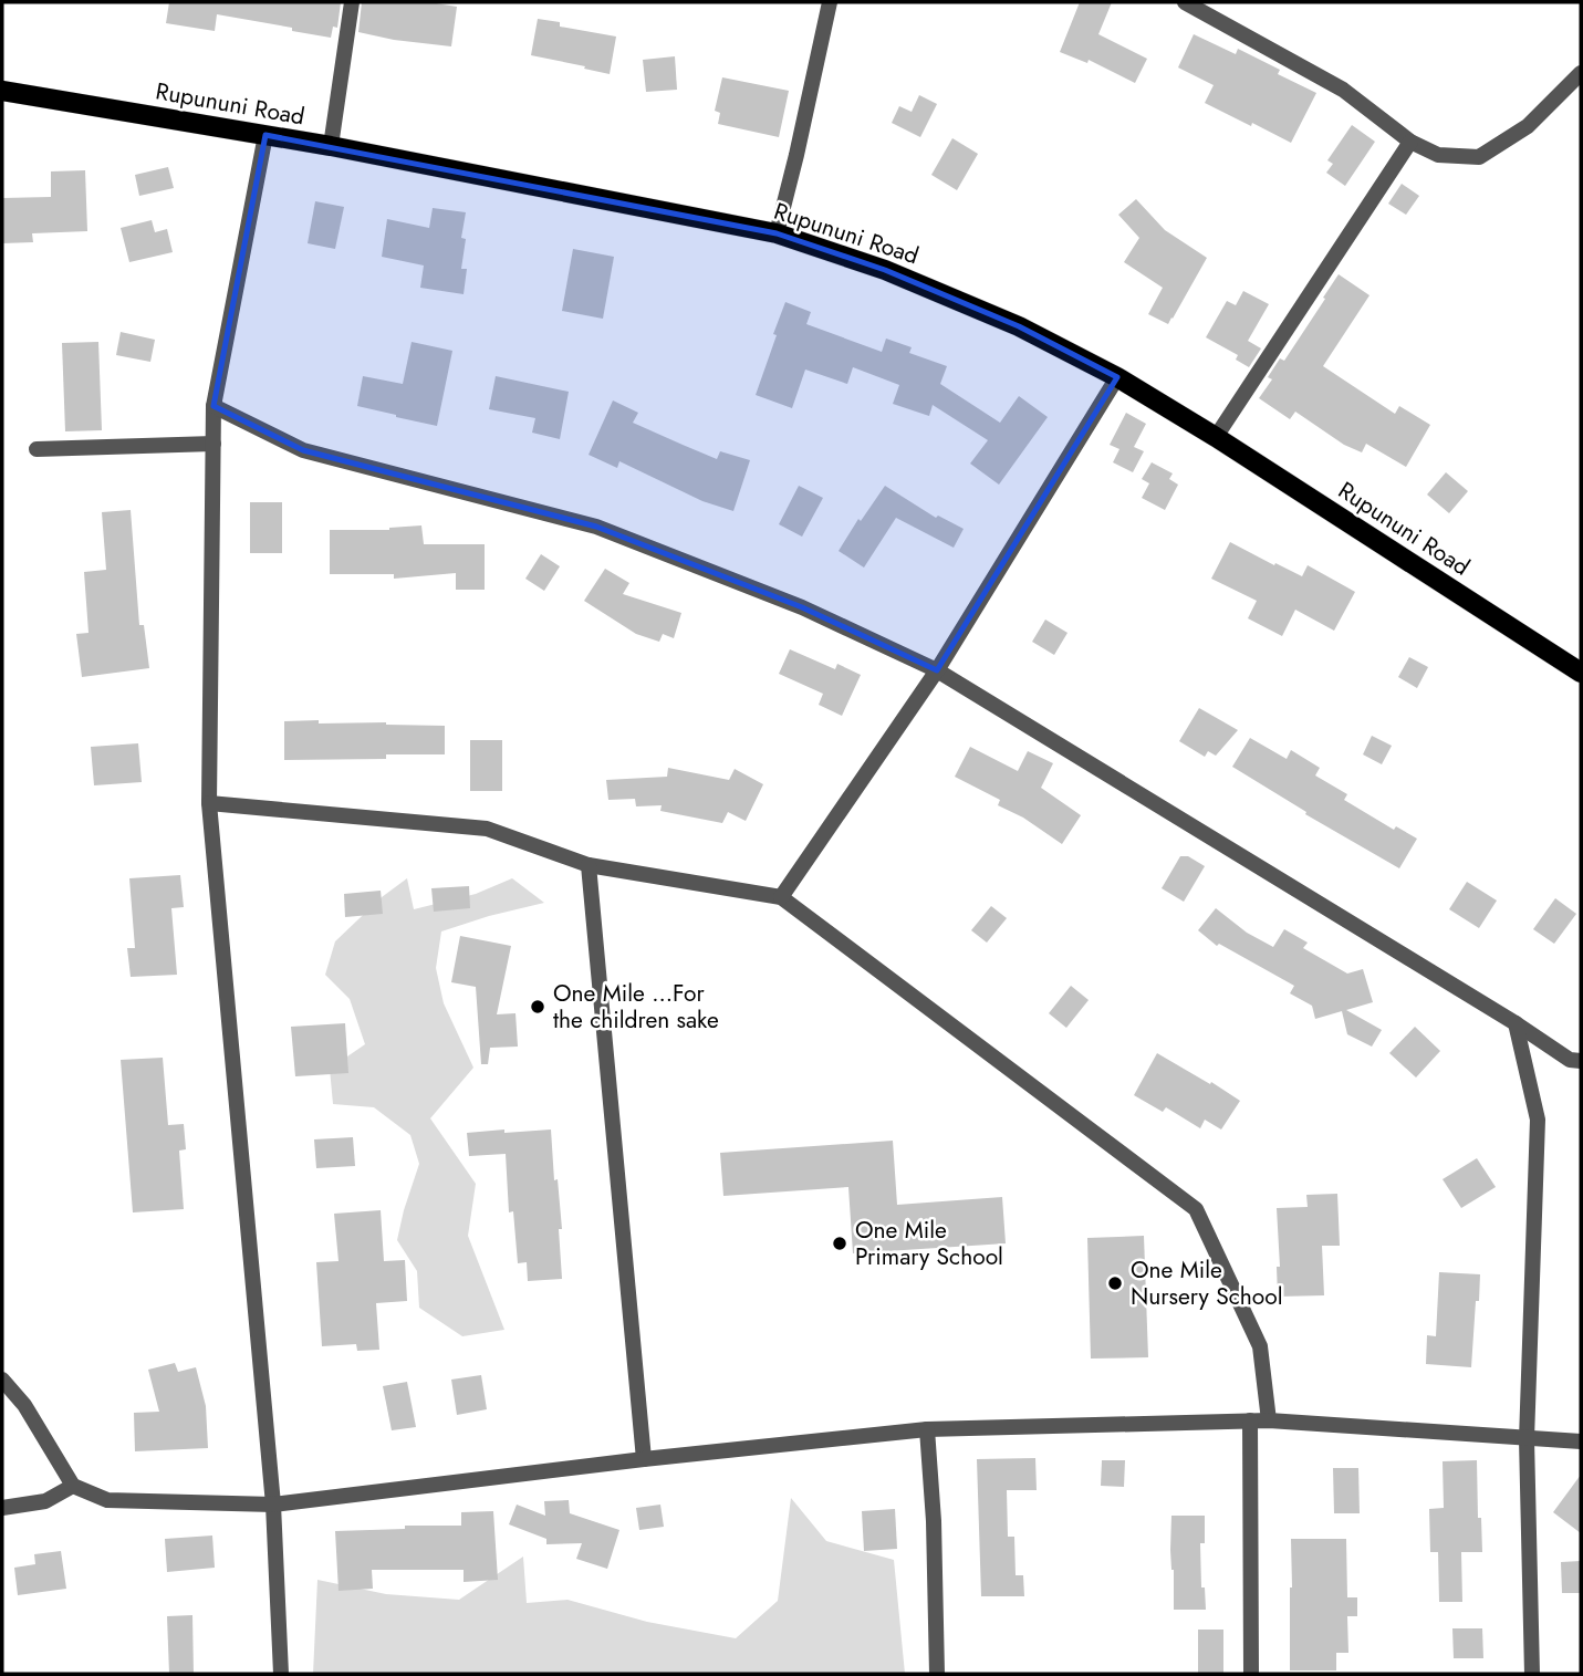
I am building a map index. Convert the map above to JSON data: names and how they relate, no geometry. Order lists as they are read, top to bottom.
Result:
{
  "streets": {
    "main road": ["Rupununi Road"]
  },
  "places": ["One Mile ...For the children sake", "One Mile Primary School", "One Mile Nursery School"]
}
